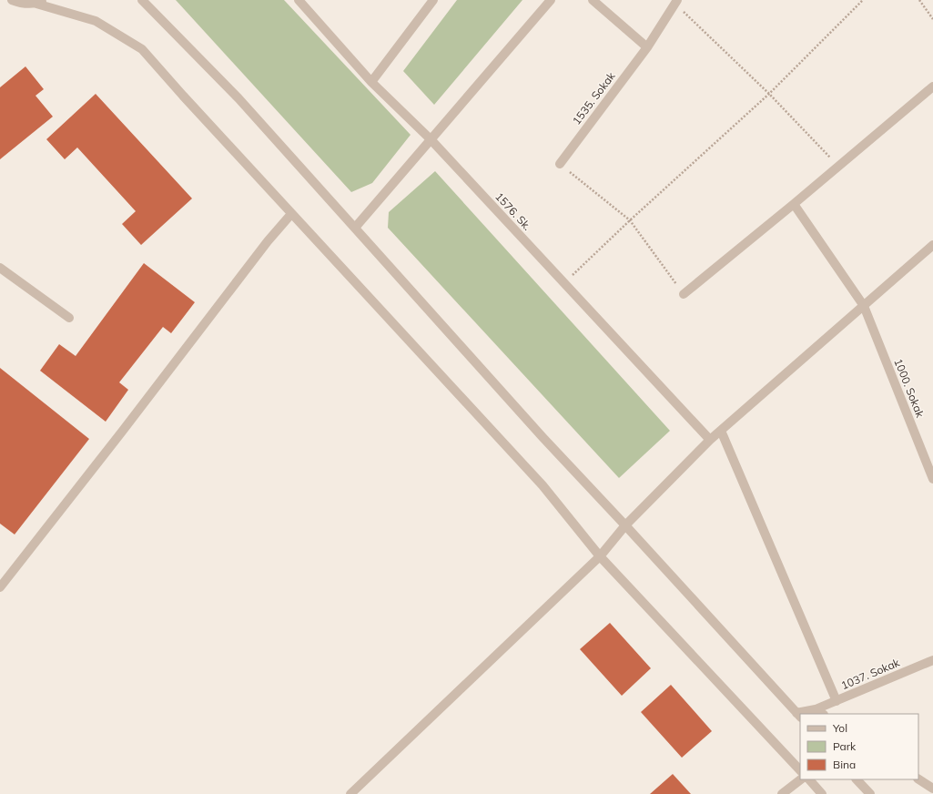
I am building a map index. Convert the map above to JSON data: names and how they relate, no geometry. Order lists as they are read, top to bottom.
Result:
{
  "streets": {
    "street": [
      "1535. Sokak",
      "1576. Sk.",
      "1000. Sokak",
      "1037. Sokak"
    ]
  },
  "legend": ["Yol", "Park", "Bina"]
}
